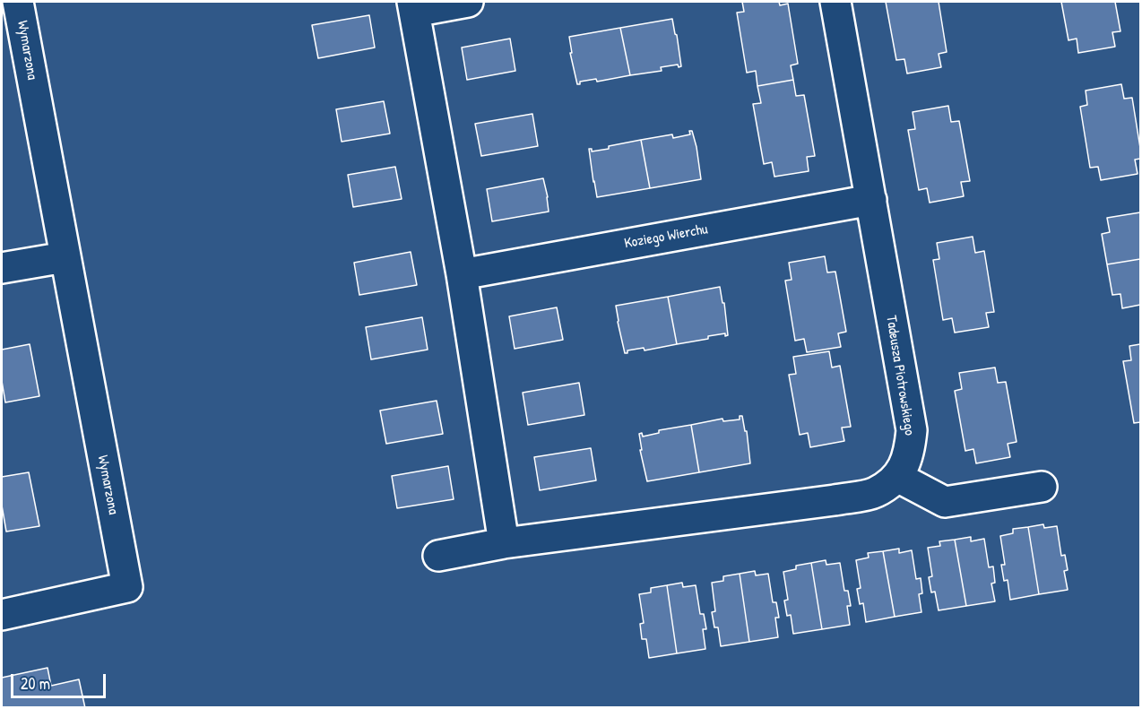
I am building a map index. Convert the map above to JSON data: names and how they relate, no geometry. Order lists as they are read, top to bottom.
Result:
{
  "streets": {
    "street": ["Wymarzona", "Koziego Wierchu", "Tadeusza Piotrowskiego"]
  },
  "crossings": [
    ["Koziego Wierchu", "Tadeusza Piotrowskiego"]
  ],
  "scale_bar": "20 m"
}
